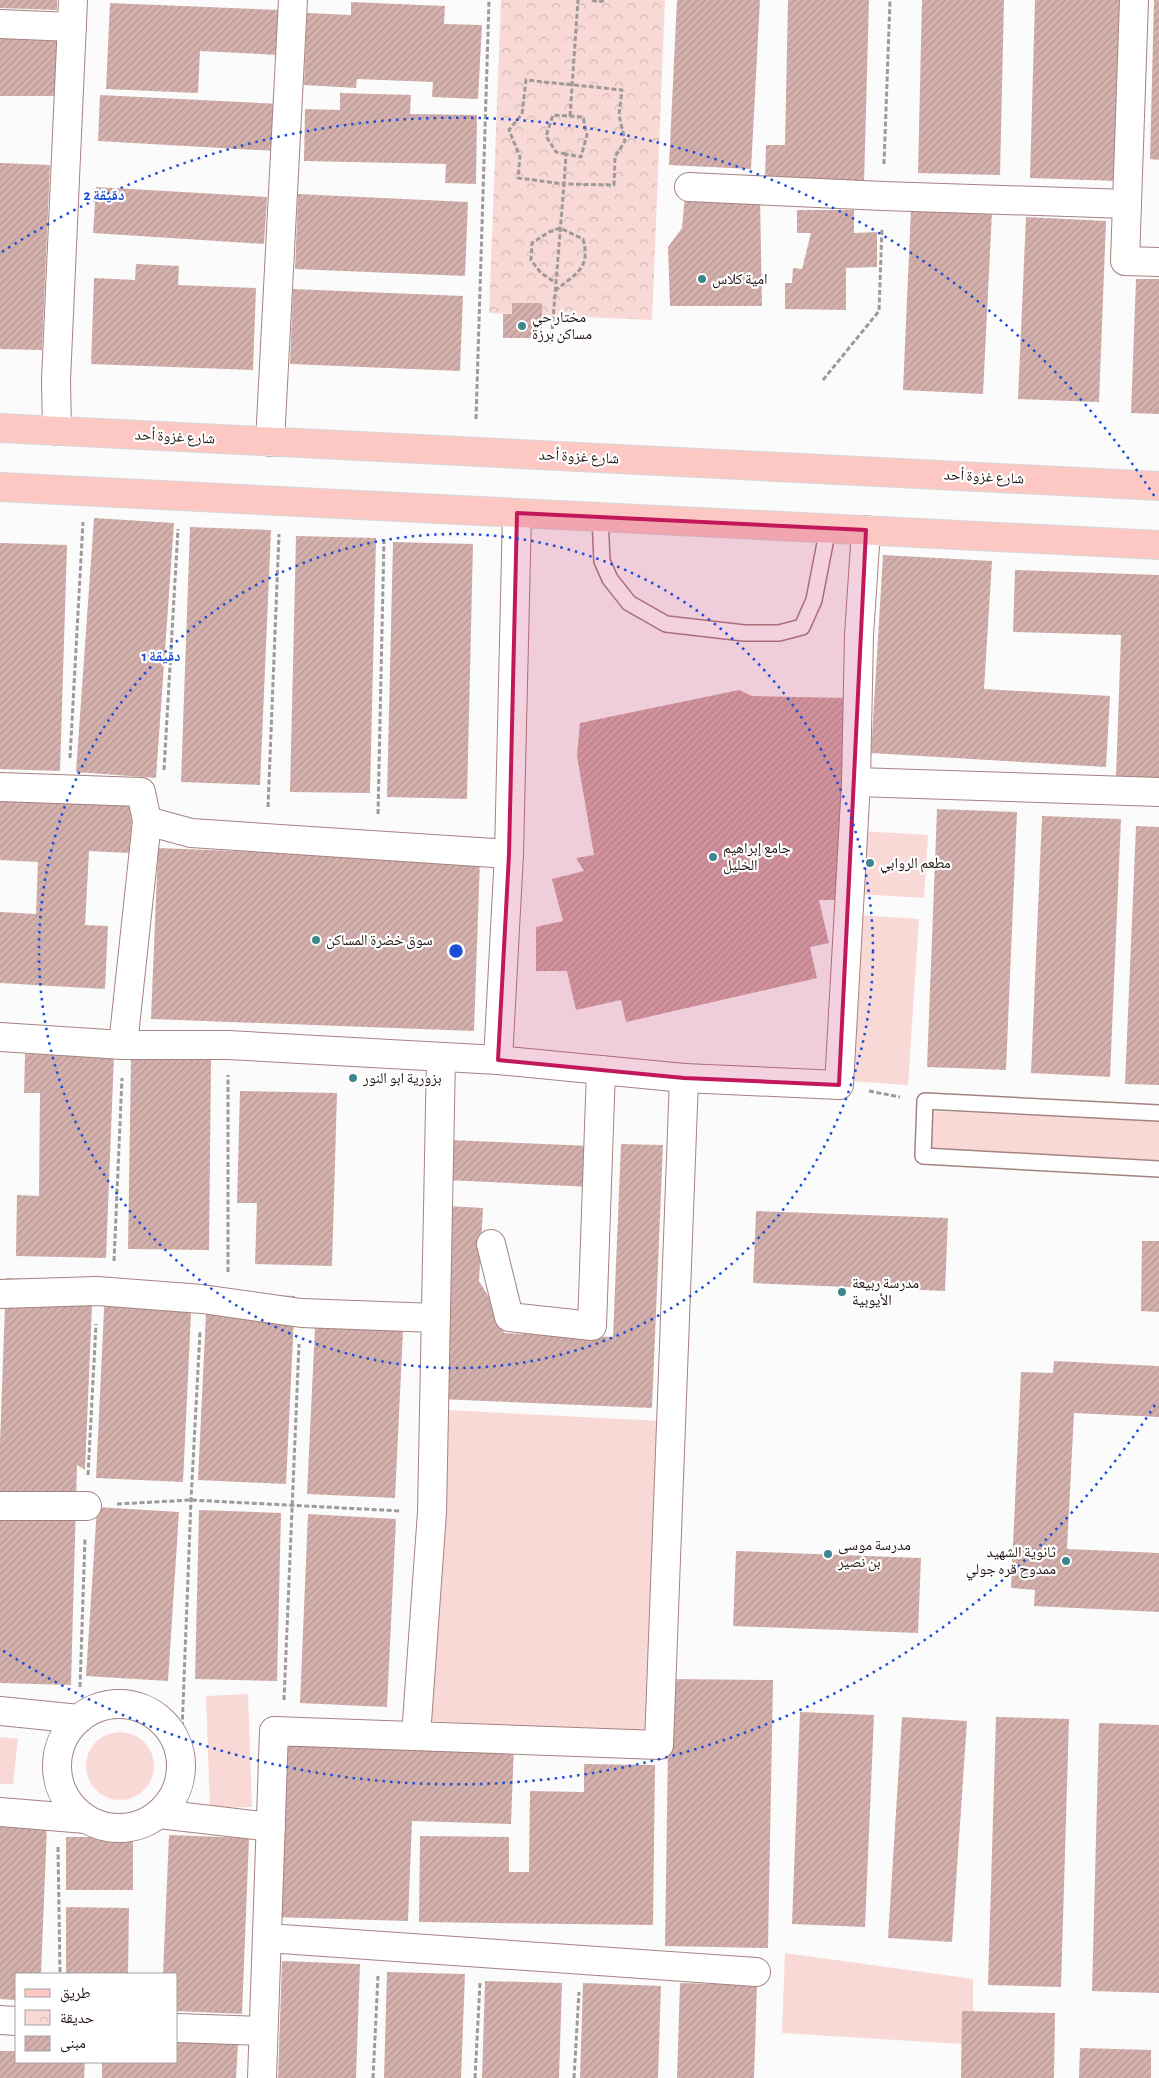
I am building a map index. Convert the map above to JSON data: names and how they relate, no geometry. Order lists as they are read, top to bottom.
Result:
{
  "streets": {
    "main road": ["شارع غزوة أحد"]
  },
  "places": [
    "امية كلاس",
    "مختار حي مساكن برزة",
    "جامع إبراهيم الخليل",
    "مطعم الروابي",
    "سوق خضرة المساكن",
    "بزورية ابو النور",
    "مدرسة ربيعة الأيوبية",
    "مدرسة موسى بن نصير",
    "ثانوية الشهيد ممدوح قره جولي"
  ],
  "legend": ["طريق", "حديقة", "مبنى"],
  "rings": ["2 دقيقة", "1 دقيقة"]
}
